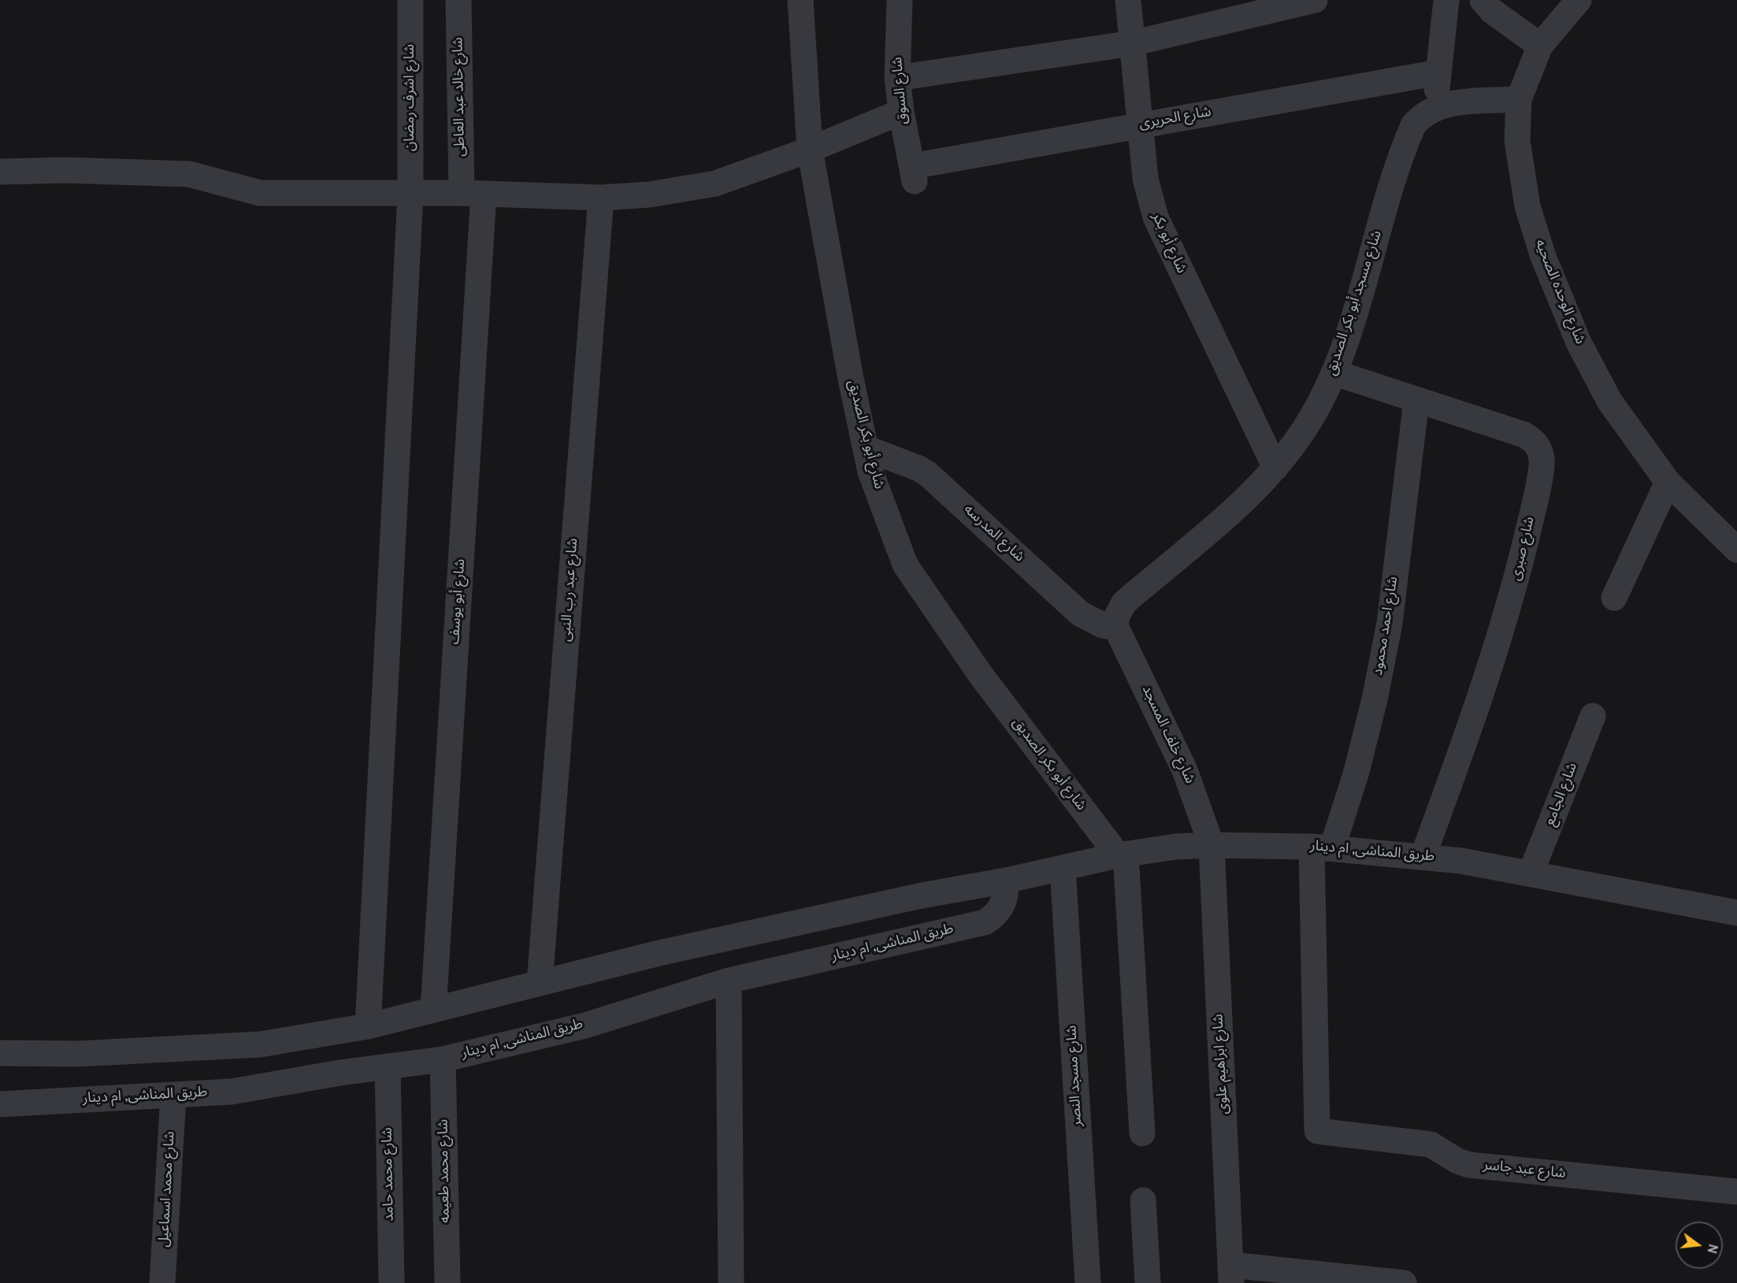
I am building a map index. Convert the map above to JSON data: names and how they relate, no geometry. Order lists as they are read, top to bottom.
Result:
{
  "streets": {
    "street": [
      "شارع السوق",
      "شارع خالد عبد العاطى",
      "شارع اشرف رمضان",
      "شارع الحريرى",
      "شارع أبو بكر",
      "شارع الوحده الصحيه",
      "شارع مسجد أبو بكر الصديق",
      "شارع أبو بكر الصديق",
      "شارع المدرسه",
      "شارع صبرى",
      "شارع عبد رب النبى",
      "شارع أبو يوسف",
      "شارع احمد محمود",
      "شارع خلف المسجد",
      "شارع الجامع",
      "طريق المناشى, ام دينار",
      "شارع ابراهيم علوى",
      "شارع مسجد النصر",
      "شارع عبد جاسر",
      "شارع محمد طعيمه",
      "شارع محمد حامد",
      "شارع محمد اسماعيل"
    ]
  },
  "crossings": [
    ["شارع السوق", "شارع الحريرى"],
    ["شارع خالد عبد العاطى", "شارع أبو يوسف"],
    ["شارع اشرف رمضان", "طريق المناشى, ام دينار"],
    ["شارع الحريرى", "شارع أبو بكر"],
    ["شارع أبو بكر", "شارع مسجد أبو بكر الصديق"],
    ["شارع الوحده الصحيه", "شارع مسجد أبو بكر الصديق"],
    ["شارع مسجد أبو بكر الصديق", "شارع المدرسه"],
    ["شارع مسجد أبو بكر الصديق", "شارع صبرى"],
    ["شارع مسجد أبو بكر الصديق", "شارع خلف المسجد"],
    ["شارع أبو بكر الصديق", "شارع المدرسه"],
    ["شارع أبو بكر الصديق", "طريق المناشى, ام دينار"],
    ["شارع المدرسه", "شارع خلف المسجد"],
    ["شارع صبرى", "شارع احمد محمود"],
    ["شارع صبرى", "طريق المناشى, ام دينار"],
    ["شارع عبد رب النبى", "طريق المناشى, ام دينار"],
    ["شارع أبو يوسف", "طريق المناشى, ام دينار"],
    ["شارع احمد محمود", "طريق المناشى, ام دينار"],
    ["شارع احمد محمود", "شارع عبد جاسر"],
    ["شارع خلف المسجد", "طريق المناشى, ام دينار"],
    ["شارع خلف المسجد", "شارع ابراهيم علوى"],
    ["شارع الجامع", "طريق المناشى, ام دينار"],
    ["طريق المناشى, ام دينار", "شارع ابراهيم علوى"],
    ["طريق المناشى, ام دينار", "شارع مسجد النصر"],
    ["طريق المناشى, ام دينار", "شارع محمد طعيمه"],
    ["طريق المناشى, ام دينار", "شارع محمد حامد"],
    ["طريق المناشى, ام دينار", "شارع محمد اسماعيل"]
  ],
  "north": "right"
}
